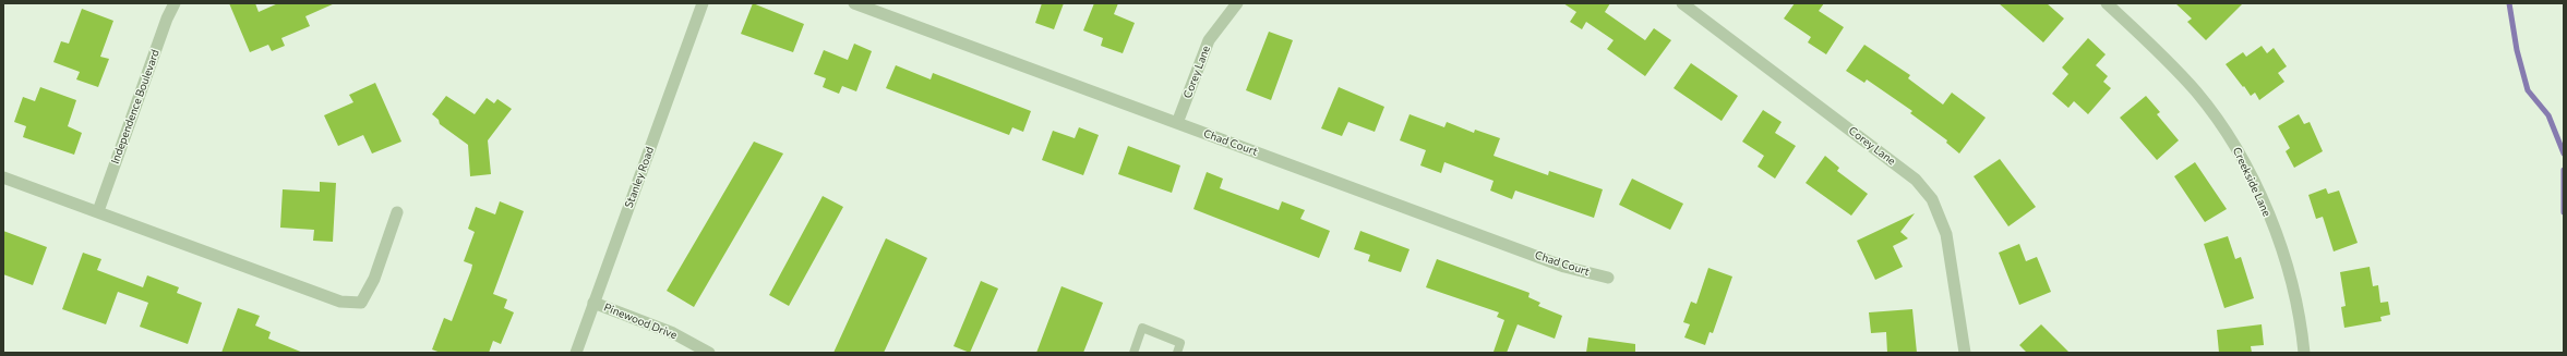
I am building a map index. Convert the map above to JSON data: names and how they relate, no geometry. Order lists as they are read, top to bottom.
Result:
{
  "streets": {
    "street": [
      "Corey Lane",
      "Independence Boulevard",
      "Chad Court",
      "Stanley Road",
      "Creekside Lane",
      "Pinewood Drive"
    ]
  },
  "crossings": [
    ["Corey Lane", "Chad Court"],
    ["Stanley Road", "Pinewood Drive"]
  ]
}
